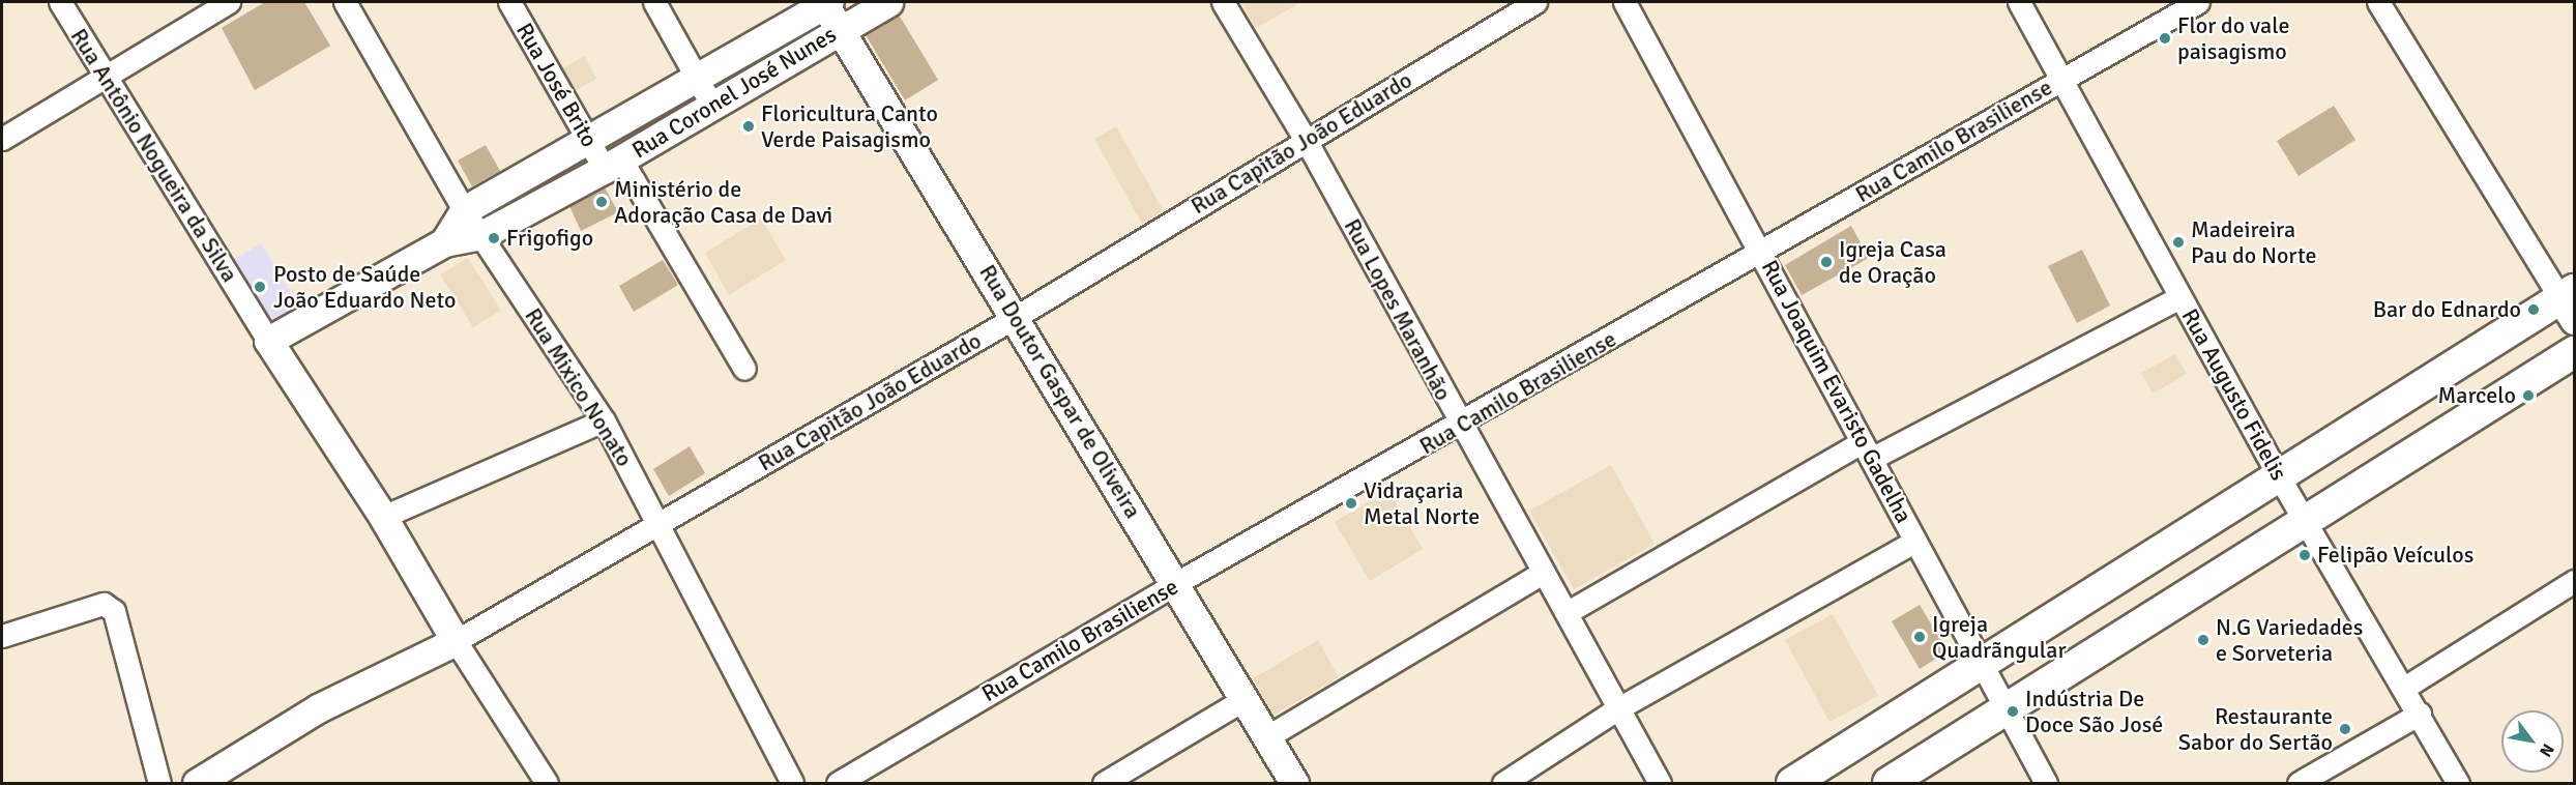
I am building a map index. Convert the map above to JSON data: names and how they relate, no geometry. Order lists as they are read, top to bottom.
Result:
{
  "streets": {
    "street": [
      "Rua José Brito",
      "Rua Coronel José Nunes",
      "Rua Camilo Brasiliense",
      "Rua Capitão João Eduardo",
      "Rua Antônio Nogueira da Silva",
      "Rua Lopes Maranhão",
      "Rua Mixico Nonato",
      "Rua Doutor Gaspar de Oliveira",
      "Rua Joaquim Evaristo Gadelha",
      "Rua Augusto Fidelis"
    ]
  },
  "crossings": [
    ["Rua José Brito", "Rua Coronel José Nunes"],
    ["Rua Coronel José Nunes", "Rua Mixico Nonato"],
    ["Rua Coronel José Nunes", "Rua Doutor Gaspar de Oliveira"],
    ["Rua Camilo Brasiliense", "Rua Lopes Maranhão"],
    ["Rua Camilo Brasiliense", "Rua Doutor Gaspar de Oliveira"],
    ["Rua Camilo Brasiliense", "Rua Joaquim Evaristo Gadelha"],
    ["Rua Camilo Brasiliense", "Rua Augusto Fidelis"],
    ["Rua Capitão João Eduardo", "Rua Lopes Maranhão"],
    ["Rua Capitão João Eduardo", "Rua Mixico Nonato"],
    ["Rua Capitão João Eduardo", "Rua Doutor Gaspar de Oliveira"]
  ],
  "places": [
    "Flor do vale paisagismo",
    "Floricultura Canto Verde Paisagismo",
    "Ministério de Adoração Casa de Davi",
    "Frigofigo",
    "Madeireira Pau do Norte",
    "Igreja Casa de Oração",
    "Posto de Saúde João Eduardo Neto",
    "Bar do Ednardo",
    "Marcelo",
    "Vidraçaria Metal Norte",
    "Felipão Veículos",
    "Igreja Quadrãngular",
    "N.G Variedades e Sorveteria",
    "Indústria De Doce São José",
    "Restaurante Sabor do Sertão"
  ],
  "north": "bottom right"
}
